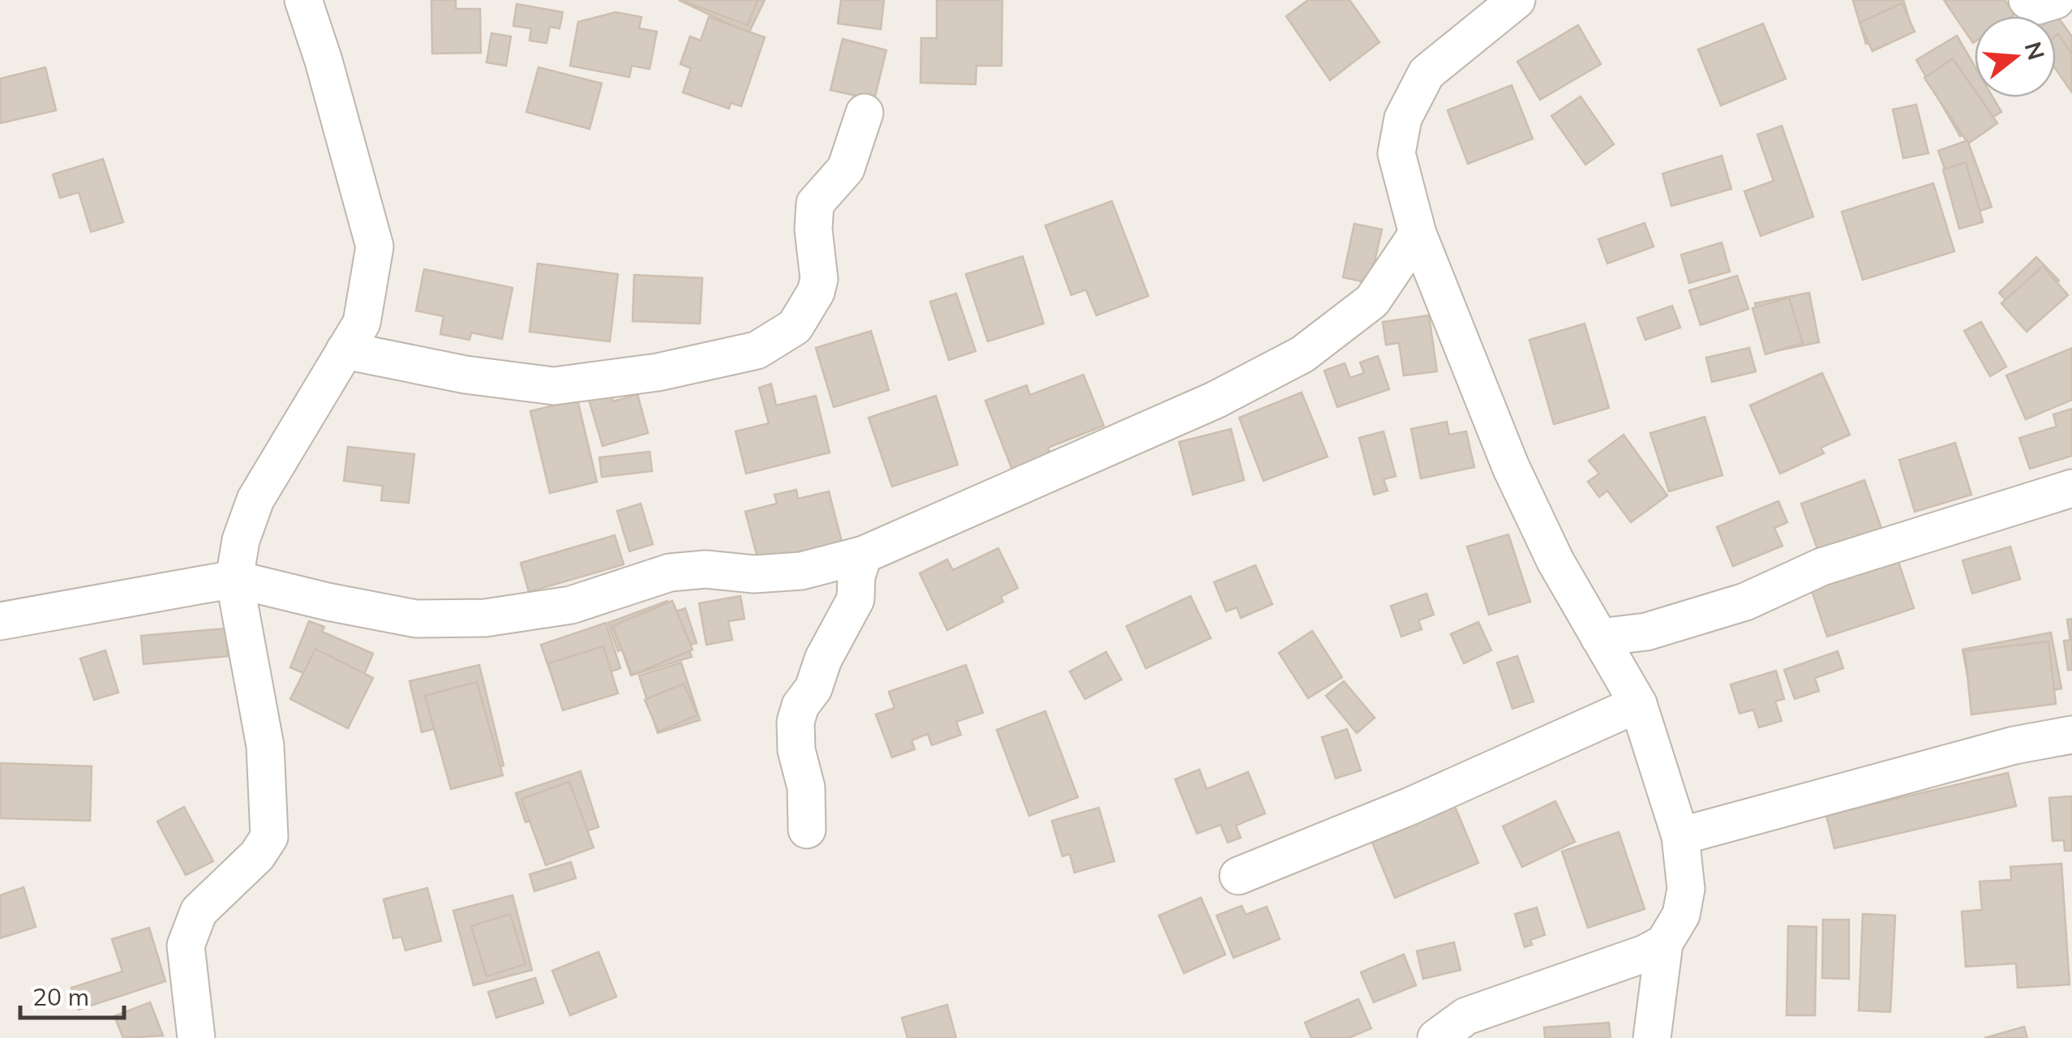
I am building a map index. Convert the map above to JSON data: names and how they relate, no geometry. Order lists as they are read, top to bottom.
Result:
{
  "scale_bar": "20 m",
  "north": "right"
}
